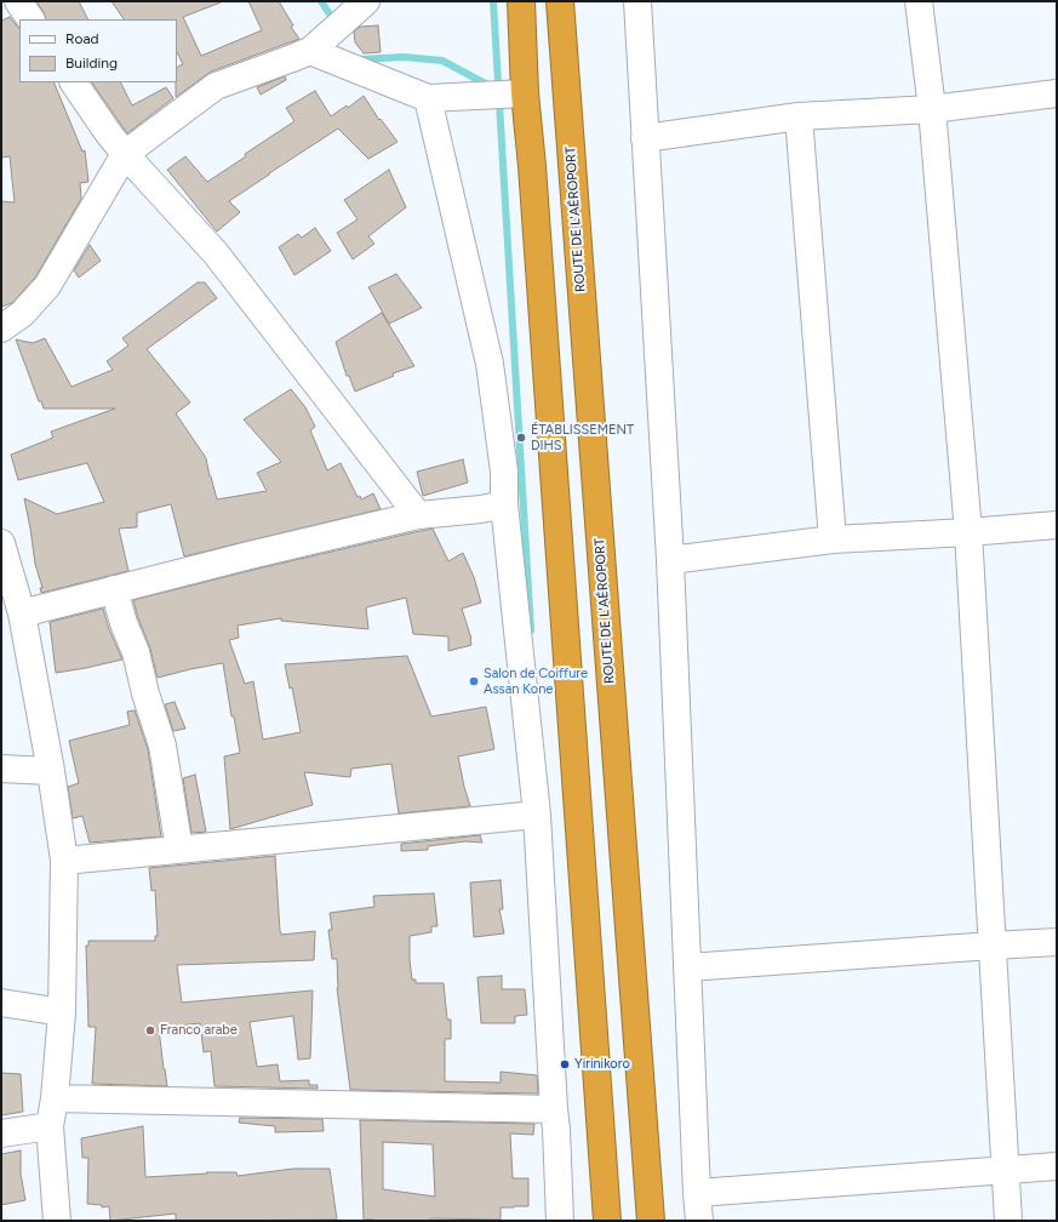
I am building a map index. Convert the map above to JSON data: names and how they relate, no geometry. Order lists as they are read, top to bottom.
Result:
{
  "streets": {
    "highway": ["ROUTE DE L'AÉROPORT"]
  },
  "places": [
    "ÉTABLISSEMENT DIHS",
    "Salon de Coiffure Assan Kone",
    "Franco arabe",
    "Yirinikoro"
  ],
  "legend": ["Road", "Building"]
}
